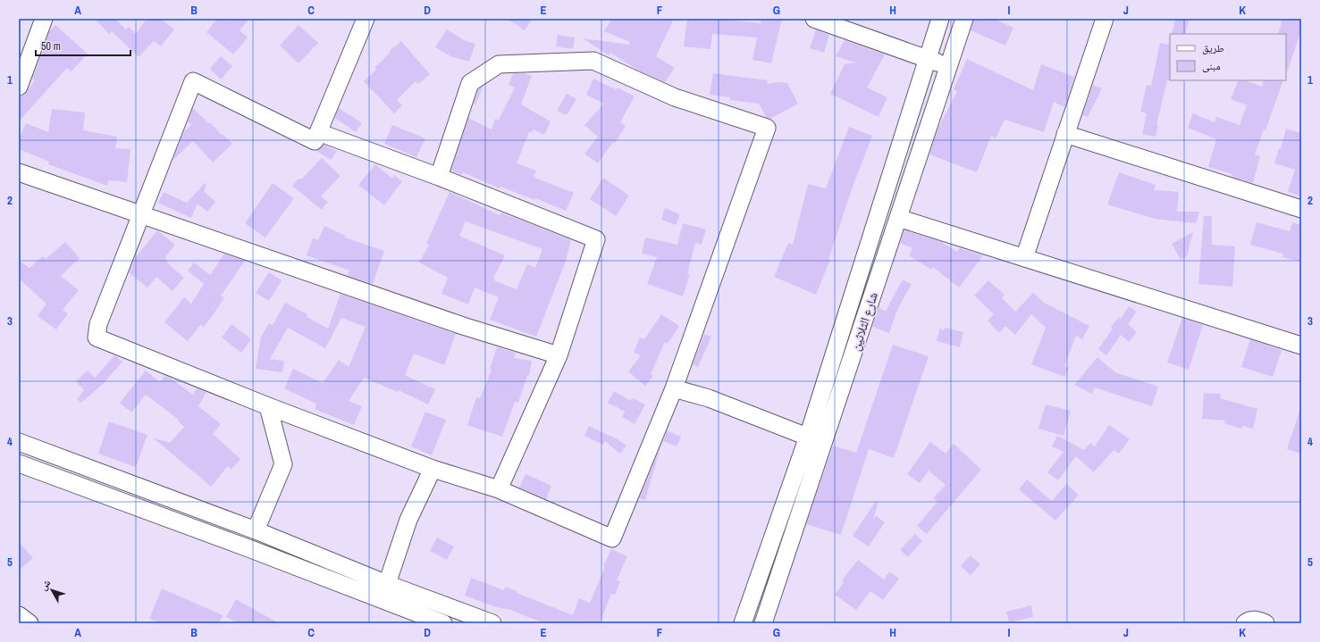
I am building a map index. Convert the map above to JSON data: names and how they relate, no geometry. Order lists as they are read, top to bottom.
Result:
{
  "streets": {
    "street": ["شارع الثلاثين"]
  },
  "legend": ["طريق", "مبنى"],
  "scale_bar": "50 m",
  "north": "top left",
  "grid": {
    "columns": [
      "A",
      "B",
      "C",
      "D",
      "E",
      "F",
      "G",
      "H",
      "I",
      "J",
      "K"
    ],
    "rows": [
      "1",
      "2",
      "3",
      "4",
      "5"
    ]
  }
}
